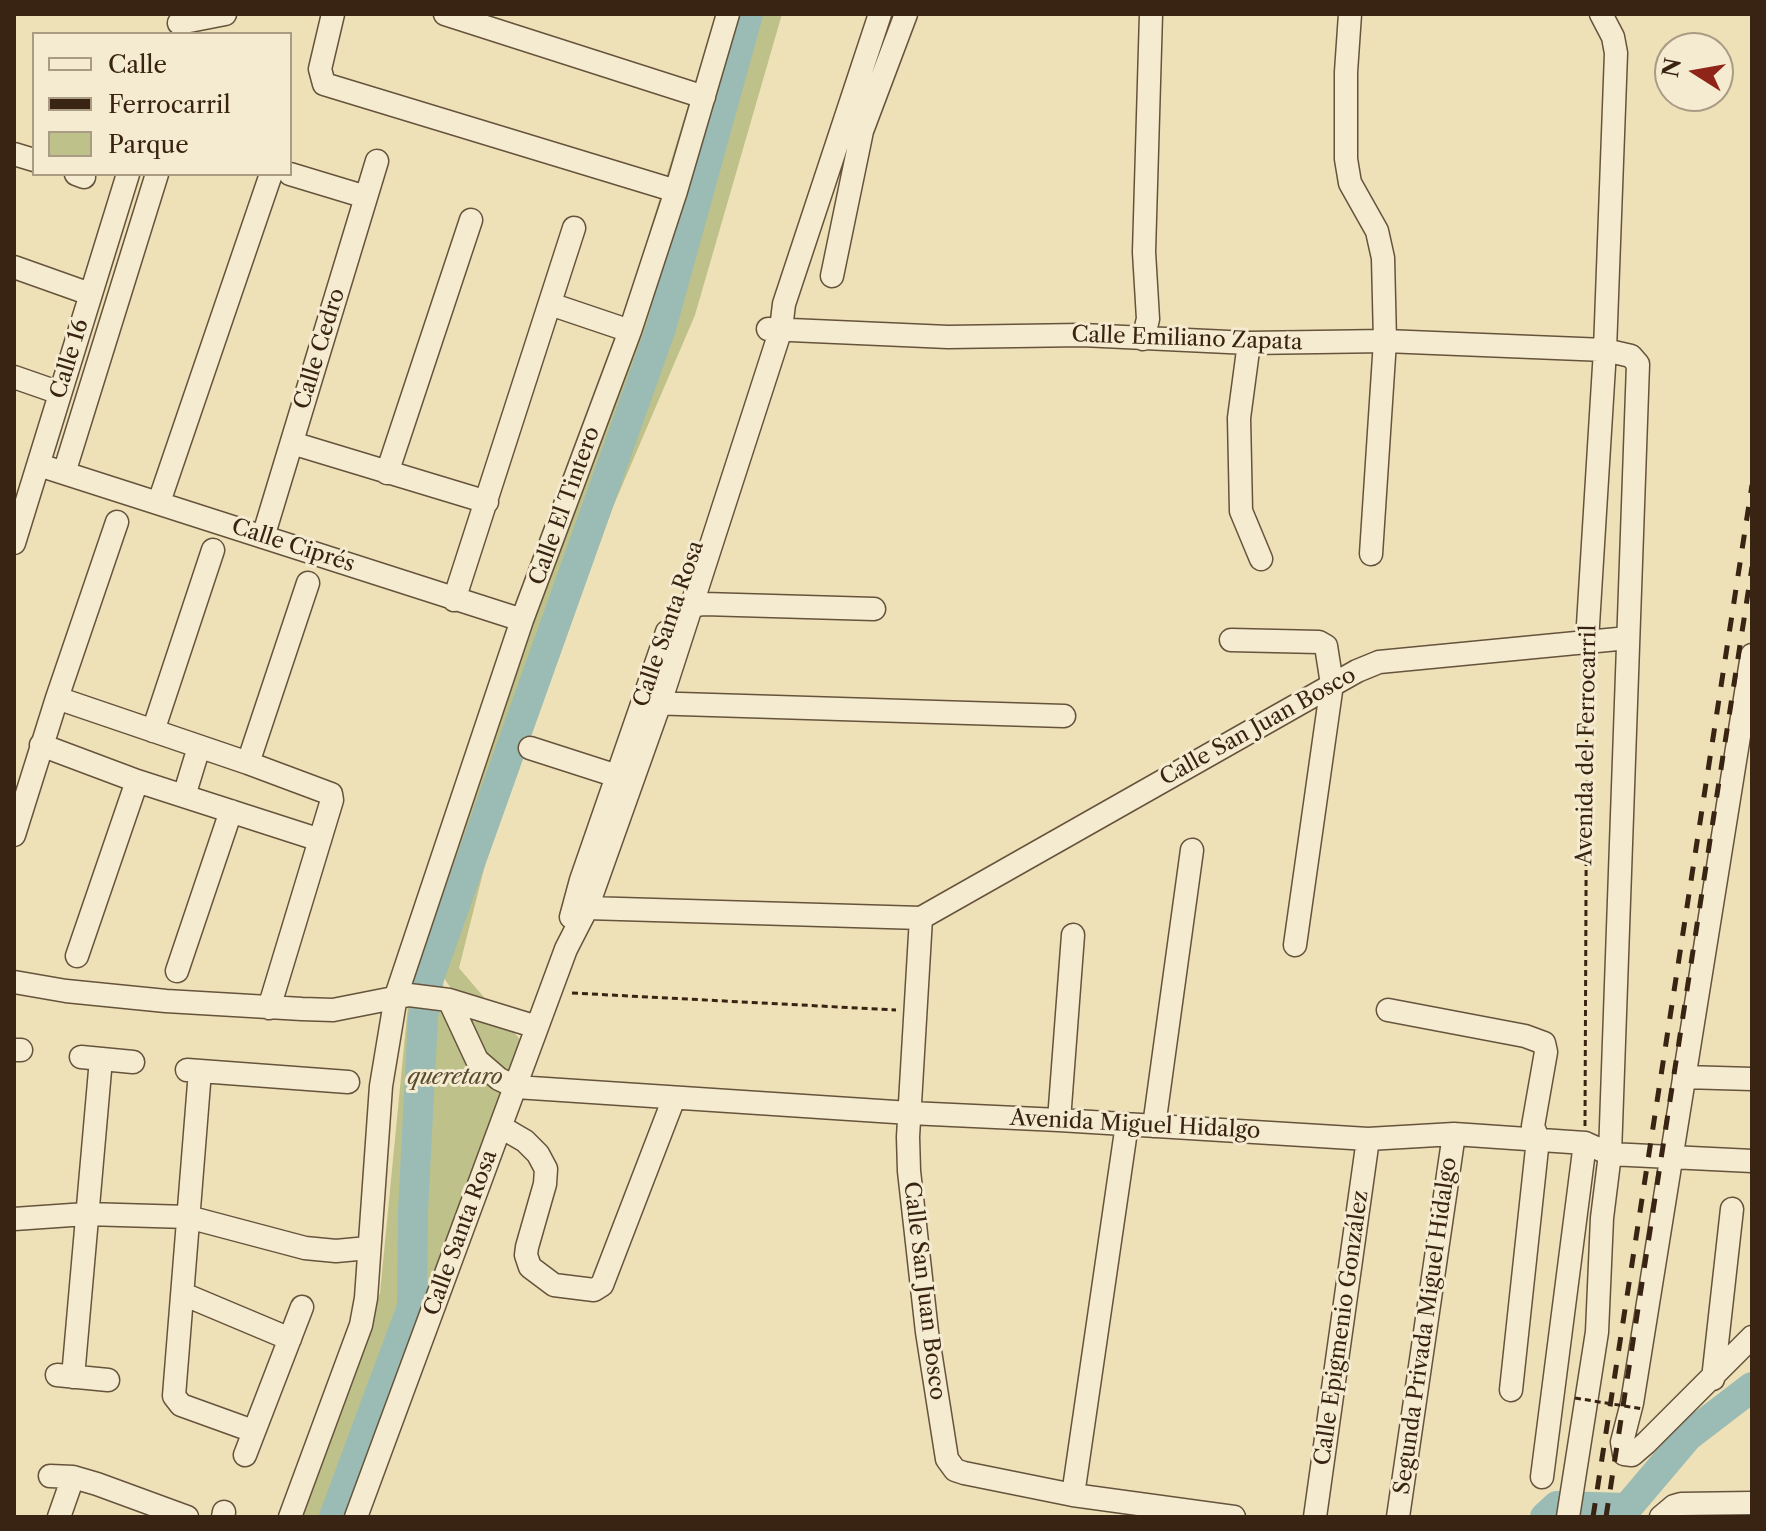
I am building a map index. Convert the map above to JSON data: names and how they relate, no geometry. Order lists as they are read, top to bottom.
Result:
{
  "streets": {
    "street": [
      "Calle Emiliano Zapata",
      "Calle Cedro",
      "Calle 16",
      "Calle El Tintero",
      "Calle Ciprés",
      "Calle Santa Rosa",
      "Calle San Juan Bosco",
      "Avenida del Ferrocarril",
      "Avenida Miguel Hidalgo",
      "Segunda Privada Miguel Hidalgo",
      "Calle Epigmenio González"
    ]
  },
  "crossings": [
    ["Calle Emiliano Zapata", "Calle Santa Rosa"],
    ["Calle Emiliano Zapata", "Avenida del Ferrocarril"],
    ["Calle Cedro", "Calle Ciprés"],
    ["Calle 16", "Calle Ciprés"],
    ["Calle El Tintero", "Calle Ciprés"],
    ["Calle Santa Rosa", "Avenida Miguel Hidalgo"],
    ["Calle San Juan Bosco", "Avenida del Ferrocarril"],
    ["Calle San Juan Bosco", "Avenida Miguel Hidalgo"],
    ["Avenida del Ferrocarril", "Avenida Miguel Hidalgo"],
    ["Avenida Miguel Hidalgo", "Segunda Privada Miguel Hidalgo"],
    ["Avenida Miguel Hidalgo", "Calle Epigmenio González"]
  ],
  "parks": ["queretaro"],
  "legend": ["Calle", "Ferrocarril", "Parque"],
  "north": "left"
}
